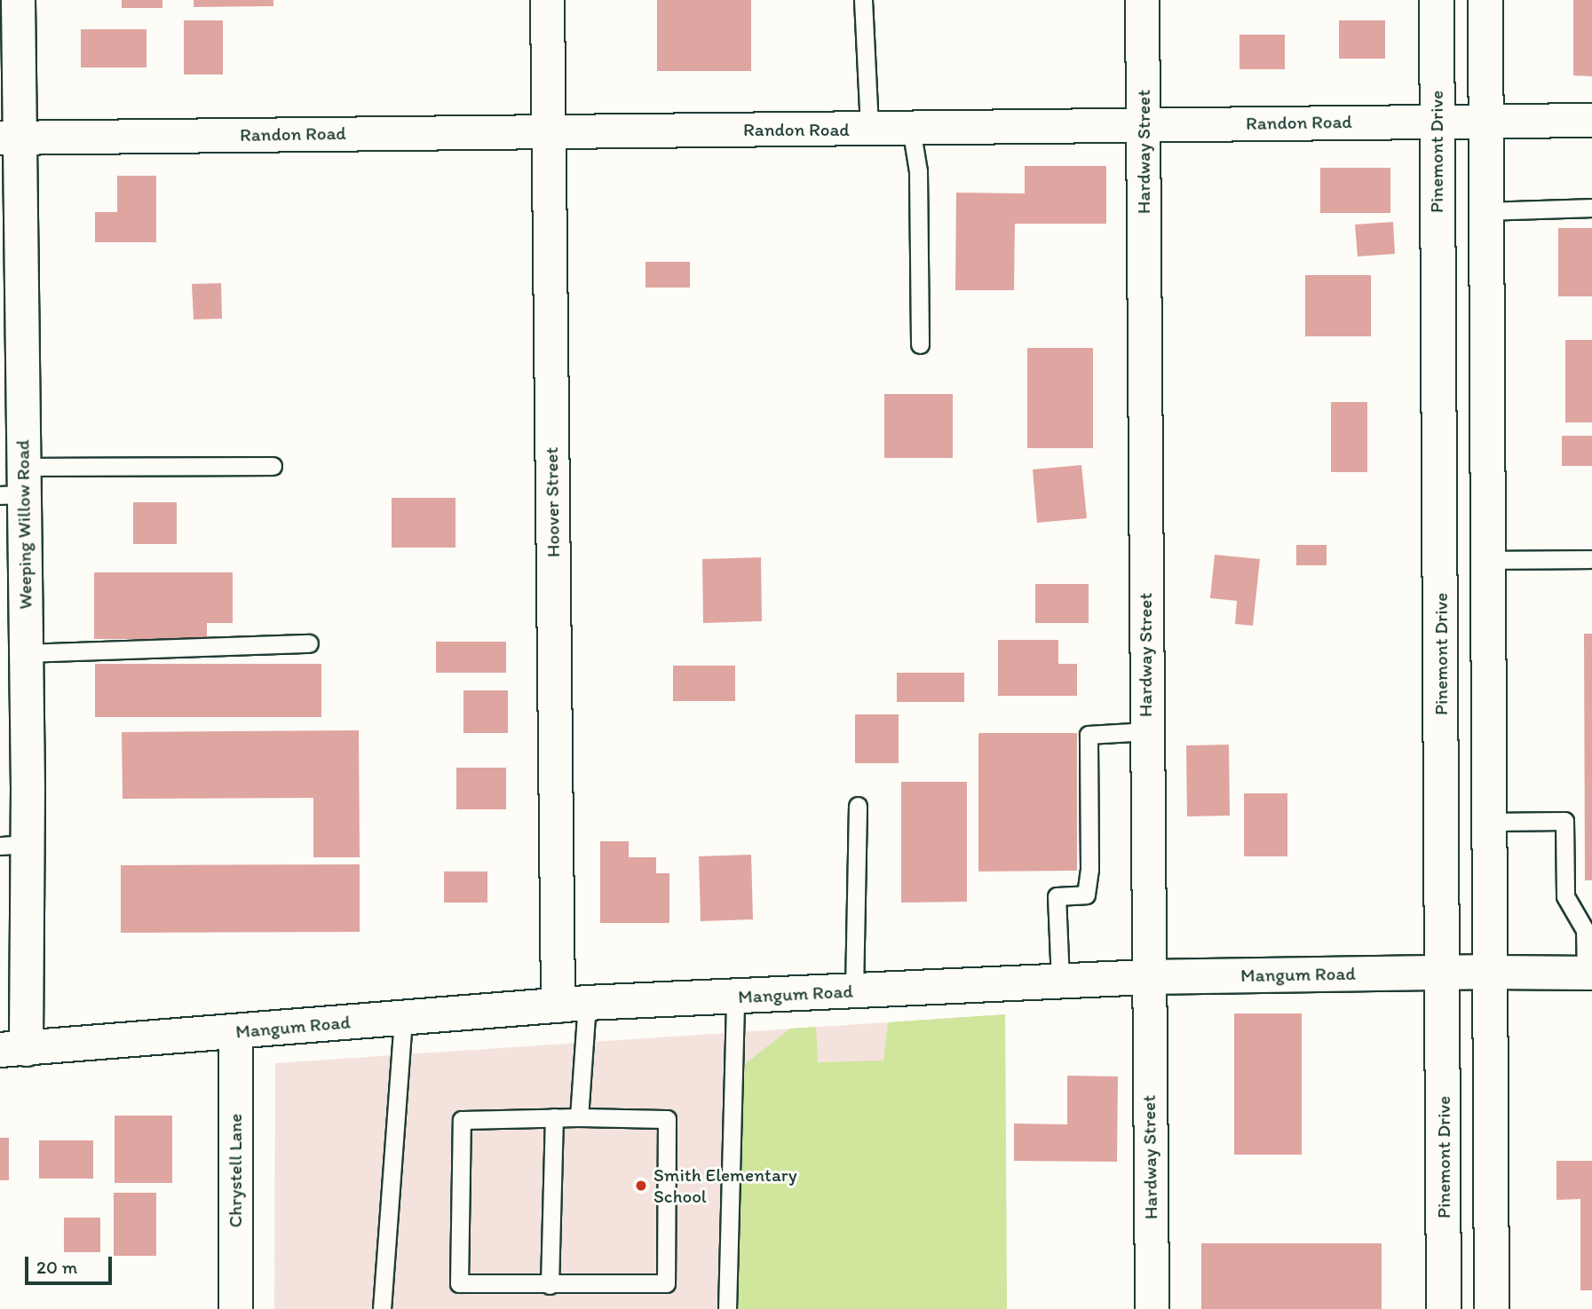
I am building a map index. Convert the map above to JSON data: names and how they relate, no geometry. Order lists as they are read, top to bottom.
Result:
{
  "streets": {
    "main road": ["Pinemont Drive", "Mangum Road"],
    "street": [
      "Randon Road",
      "Hardway Street",
      "Hoover Street",
      "Weeping Willow Road",
      "Chrystell Lane"
    ]
  },
  "crossings": [
    ["Randon Road", "Hardway Street"],
    ["Randon Road", "Pinemont Drive"],
    ["Randon Road", "Hoover Street"],
    ["Randon Road", "Weeping Willow Road"],
    ["Hardway Street", "Mangum Road"],
    ["Pinemont Drive", "Mangum Road"],
    ["Hoover Street", "Mangum Road"],
    ["Weeping Willow Road", "Mangum Road"],
    ["Mangum Road", "Chrystell Lane"]
  ],
  "places": ["Smith Elementary School"],
  "scale_bar": "20 m"
}
